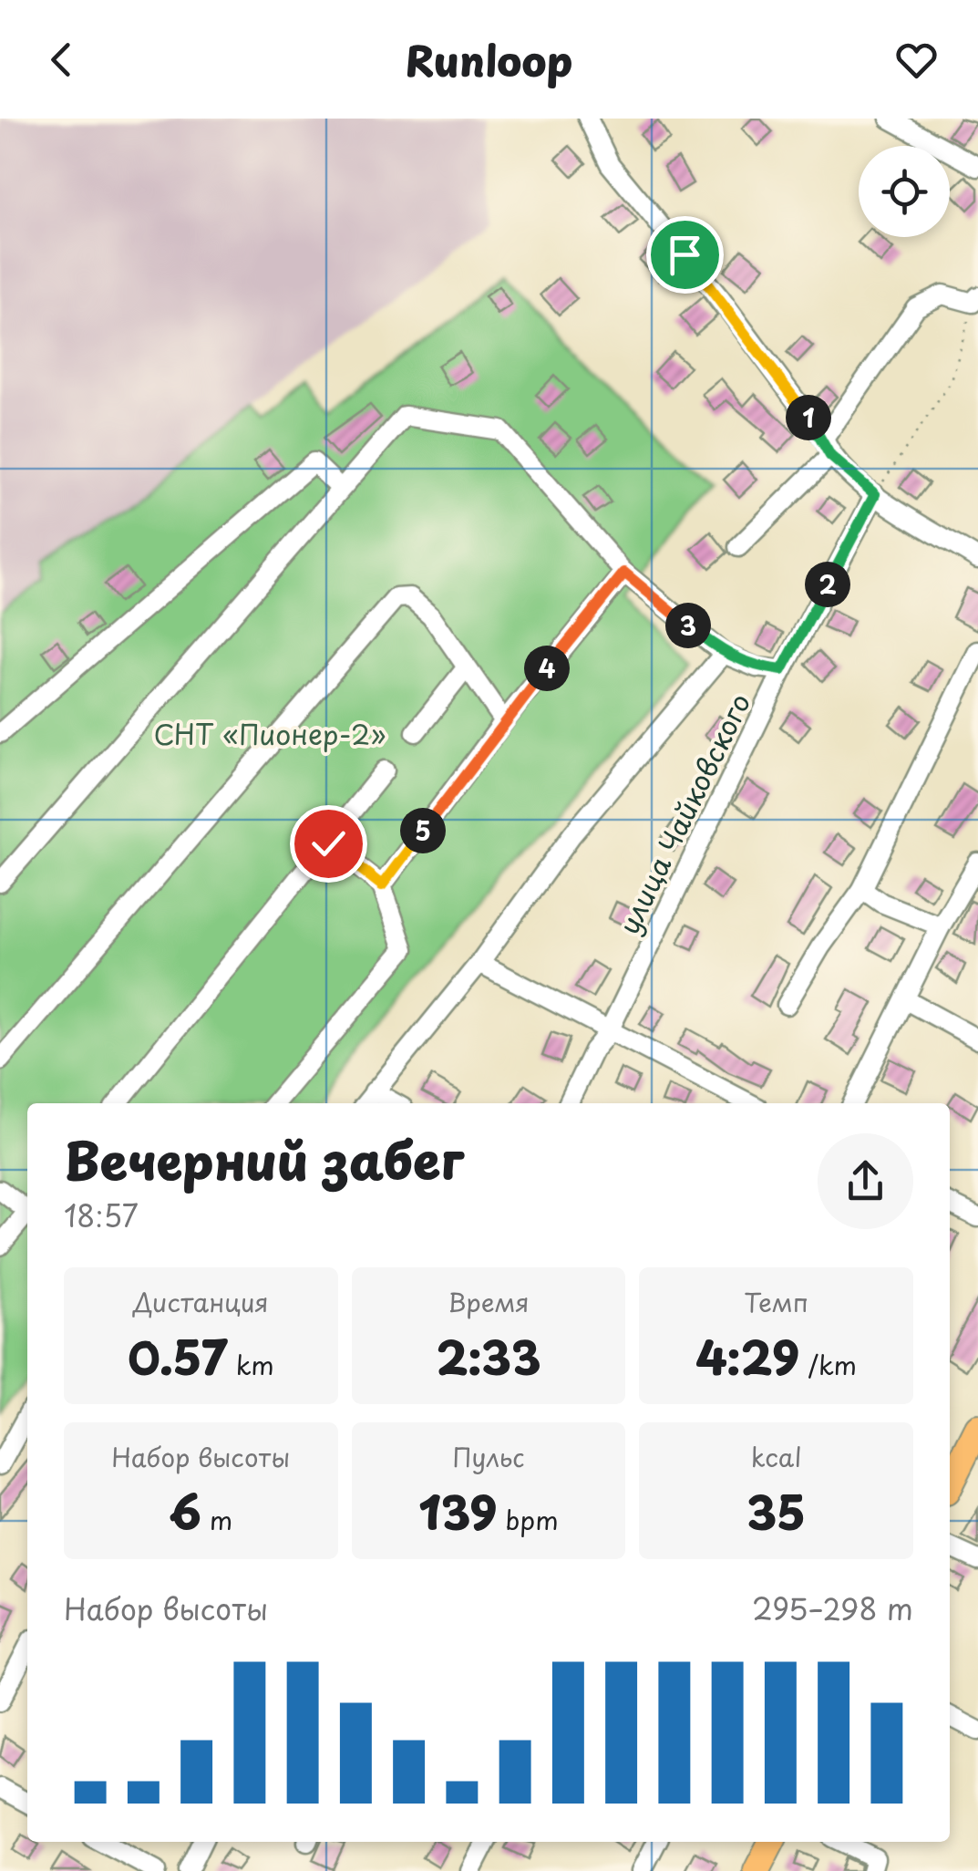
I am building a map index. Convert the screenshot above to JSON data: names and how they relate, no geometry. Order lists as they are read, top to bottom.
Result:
{
  "streets": {
    "street": ["улица Чайковского"]
  },
  "parks": ["СНТ «Пионер-2»"],
  "page": {
    "header": "Runloop",
    "pins": [
      "1",
      "2",
      "3",
      "4",
      "5"
    ],
    "heading": ["Вечерний забег", "18:57"],
    "stats": [
      ["Дистанция", "0.57 km"],
      ["Время", "2:33"],
      ["Темп", "4:29 /km"],
      ["Набор высоты", "6 m"],
      ["Пульс", "139 bpm"],
      ["kcal", "35"]
    ],
    "chart": ["Набор высоты", "295–298 m"]
  }
}
